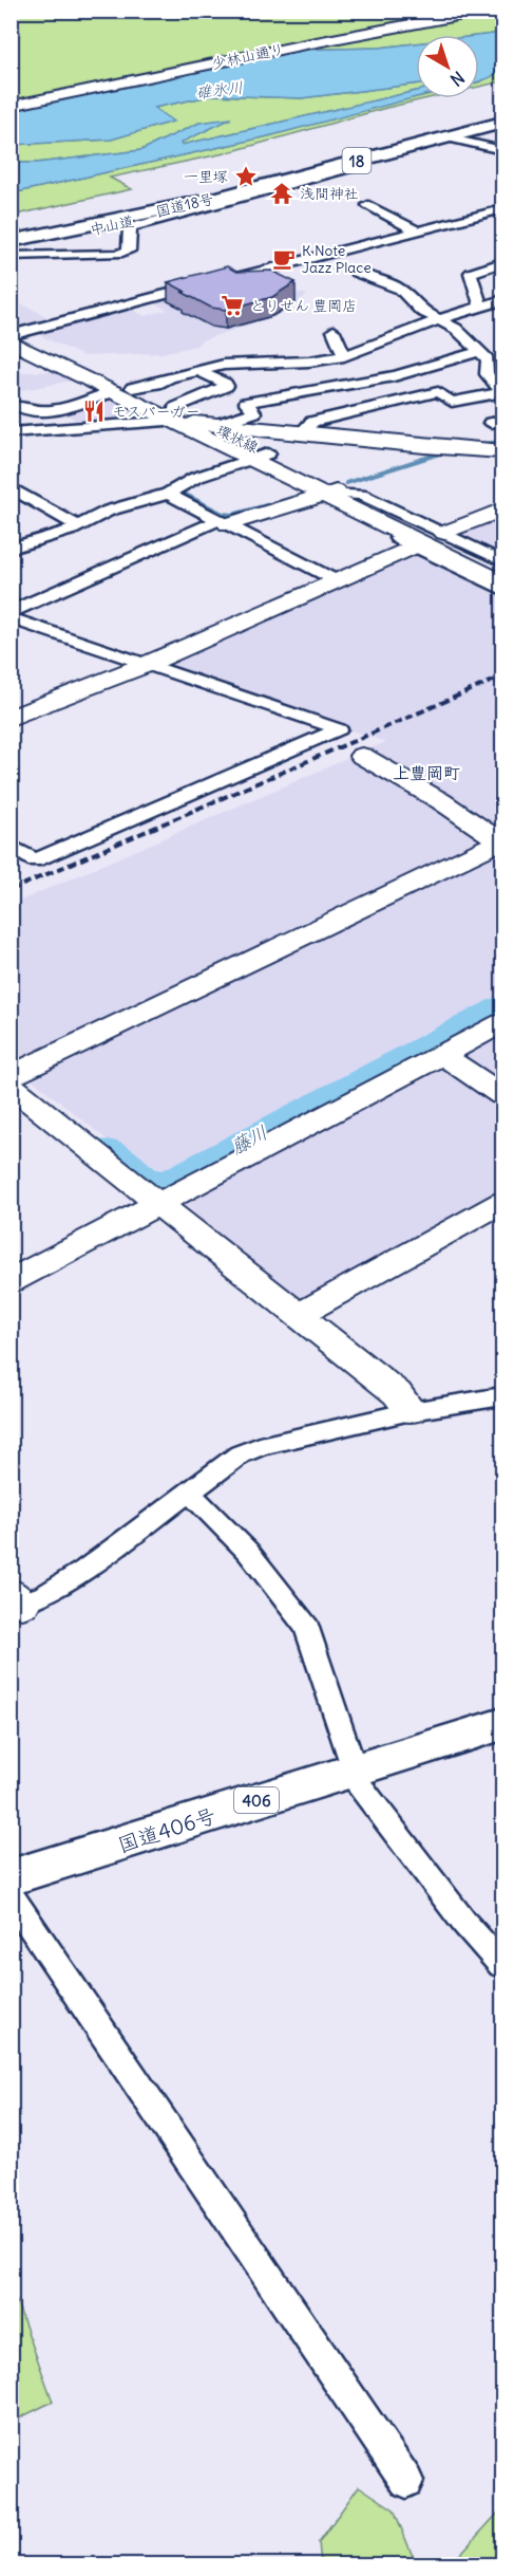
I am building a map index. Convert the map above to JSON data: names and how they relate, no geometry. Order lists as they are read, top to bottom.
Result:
{
  "streets": {
    "highway": [
      "18",
      "国道18号",
      "中山道",
      "406",
      "国道406号"
    ],
    "street": ["少林山通り", "環状線"]
  },
  "crossings": [
    ["国道18号", "中山道"]
  ],
  "districts": ["上豊岡町"],
  "water": ["碓氷川", "藤川"],
  "places": {
    "place": ["一里塚"],
    "temple": ["浅間神社"],
    "cafe": ["K Note Jazz Place"],
    "supermarket": ["とりせん 豊岡店"],
    "restaurant": ["モスバーガー"]
  },
  "north": "bottom right"
}
